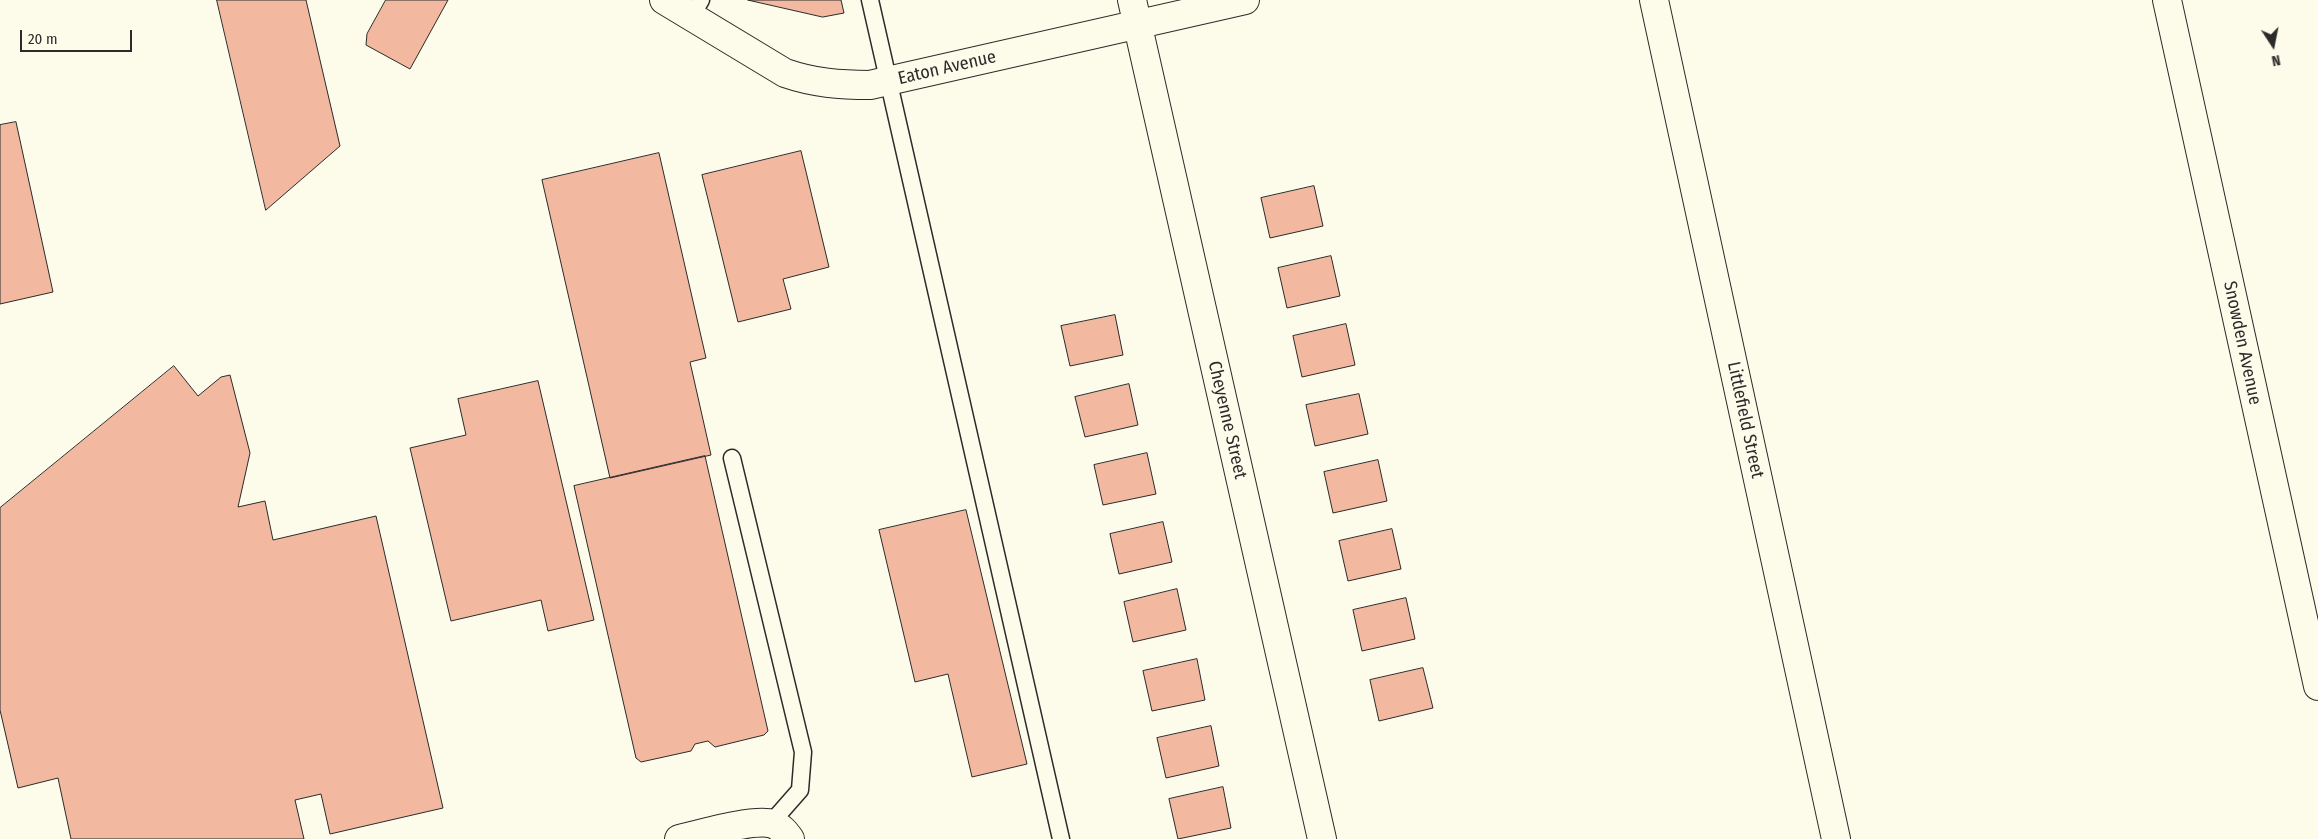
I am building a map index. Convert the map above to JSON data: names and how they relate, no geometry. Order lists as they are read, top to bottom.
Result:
{
  "streets": {
    "street": [
      "Eaton Avenue",
      "Snowden Avenue",
      "Cheyenne Street",
      "Littlefield Street"
    ]
  },
  "crossings": [
    ["Eaton Avenue", "Cheyenne Street"]
  ],
  "scale_bar": "20 m",
  "north": "bottom"
}
